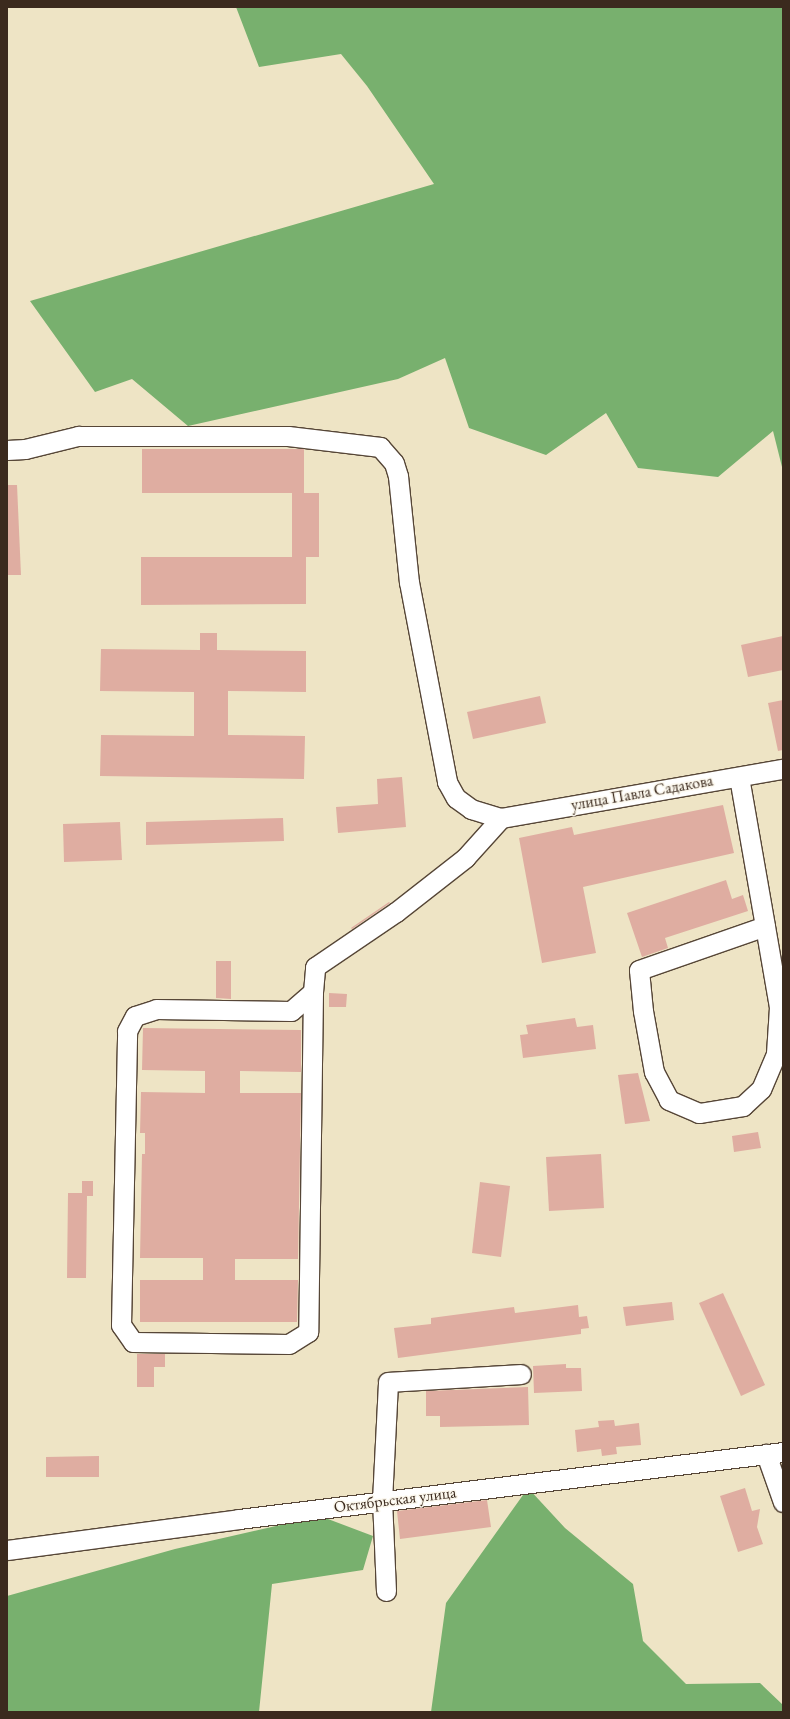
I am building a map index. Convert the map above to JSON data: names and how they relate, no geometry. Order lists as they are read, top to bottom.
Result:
{
  "streets": {
    "street": ["улица Павла Садакова", "Октябрьская улица"]
  }
}
